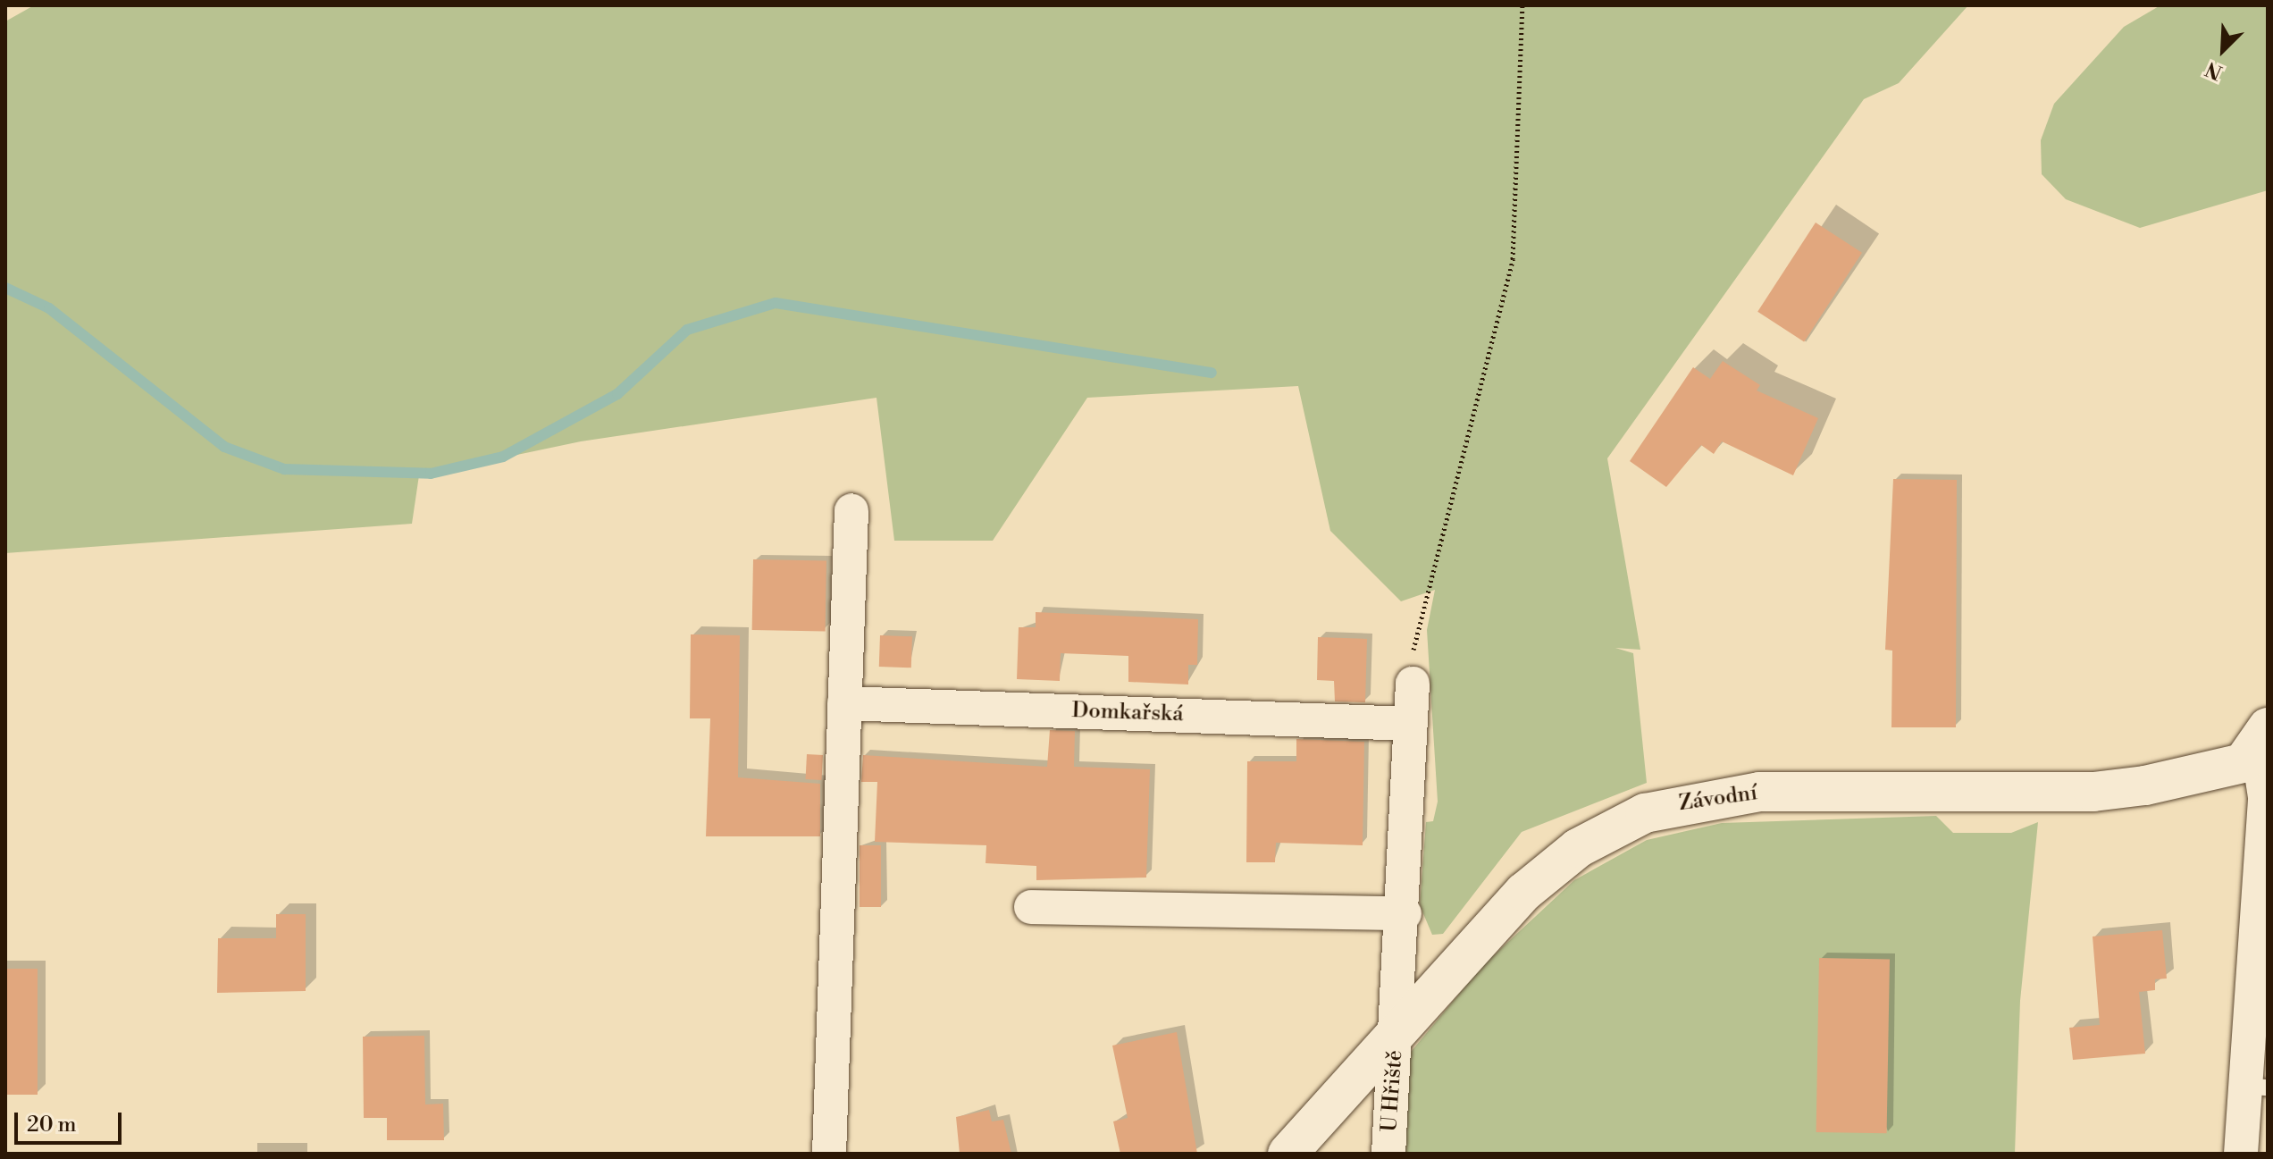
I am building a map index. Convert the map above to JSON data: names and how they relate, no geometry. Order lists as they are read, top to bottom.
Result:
{
  "streets": {
    "street": ["Domkařská", "Závodní", "U Hřiště"]
  },
  "crossings": [
    ["Domkařská", "U Hřiště"],
    ["Závodní", "U Hřiště"]
  ],
  "scale_bar": "20 m",
  "north": "bottom left"
}
